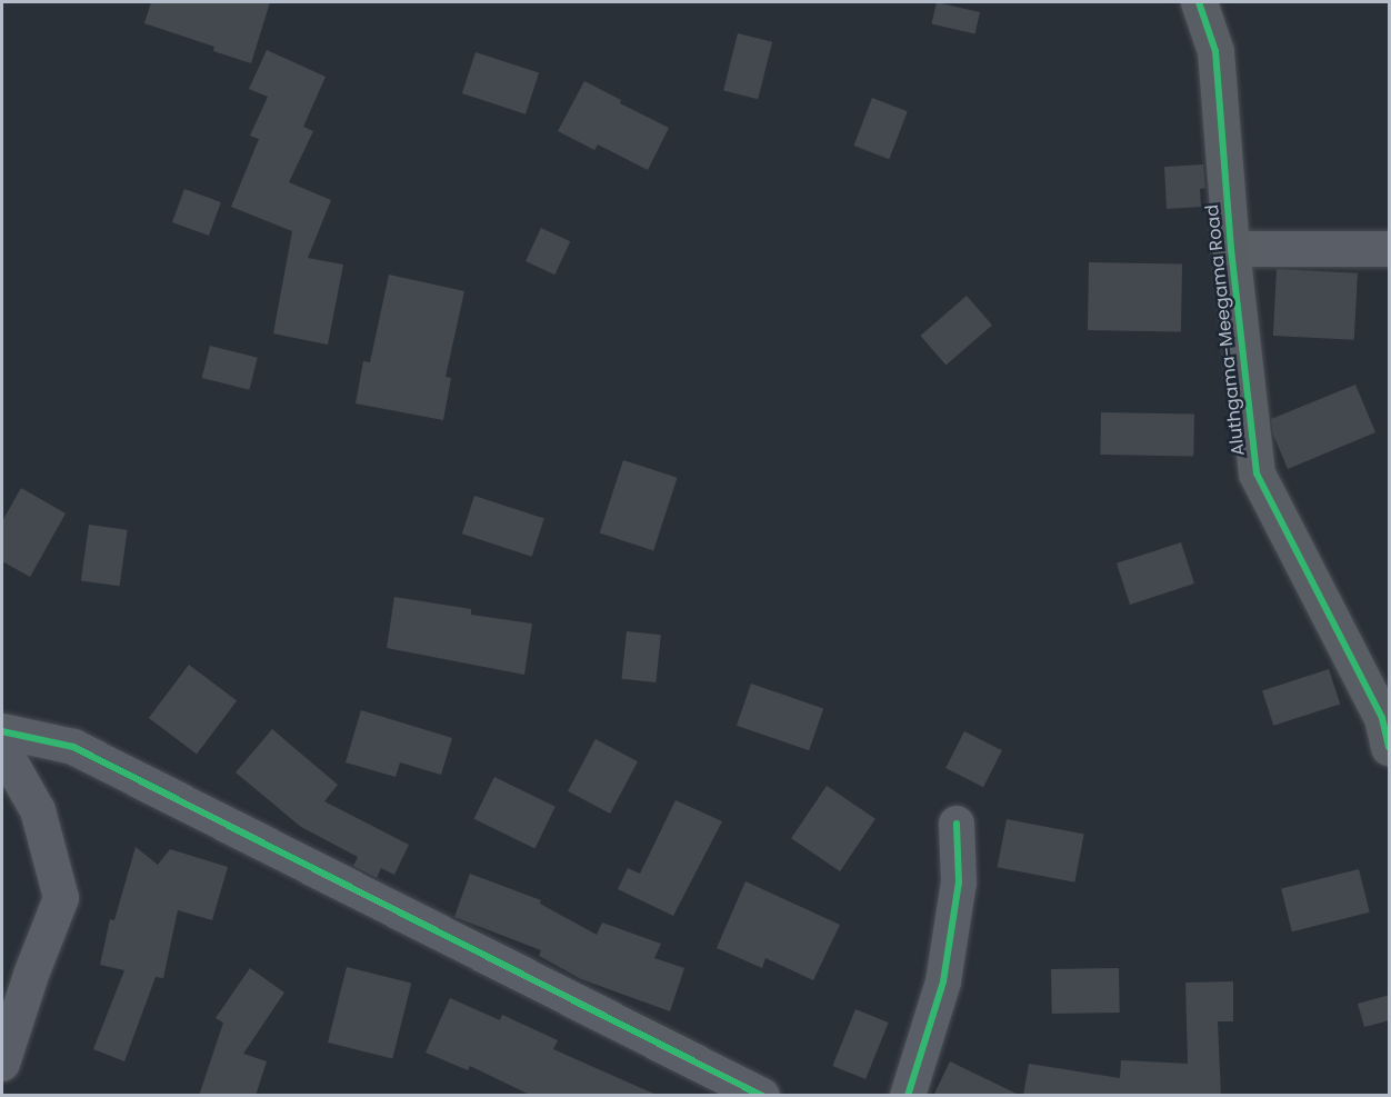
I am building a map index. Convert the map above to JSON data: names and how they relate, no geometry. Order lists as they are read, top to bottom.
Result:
{
  "streets": {
    "street": ["Aluthgama-Meegama Road"]
  }
}
